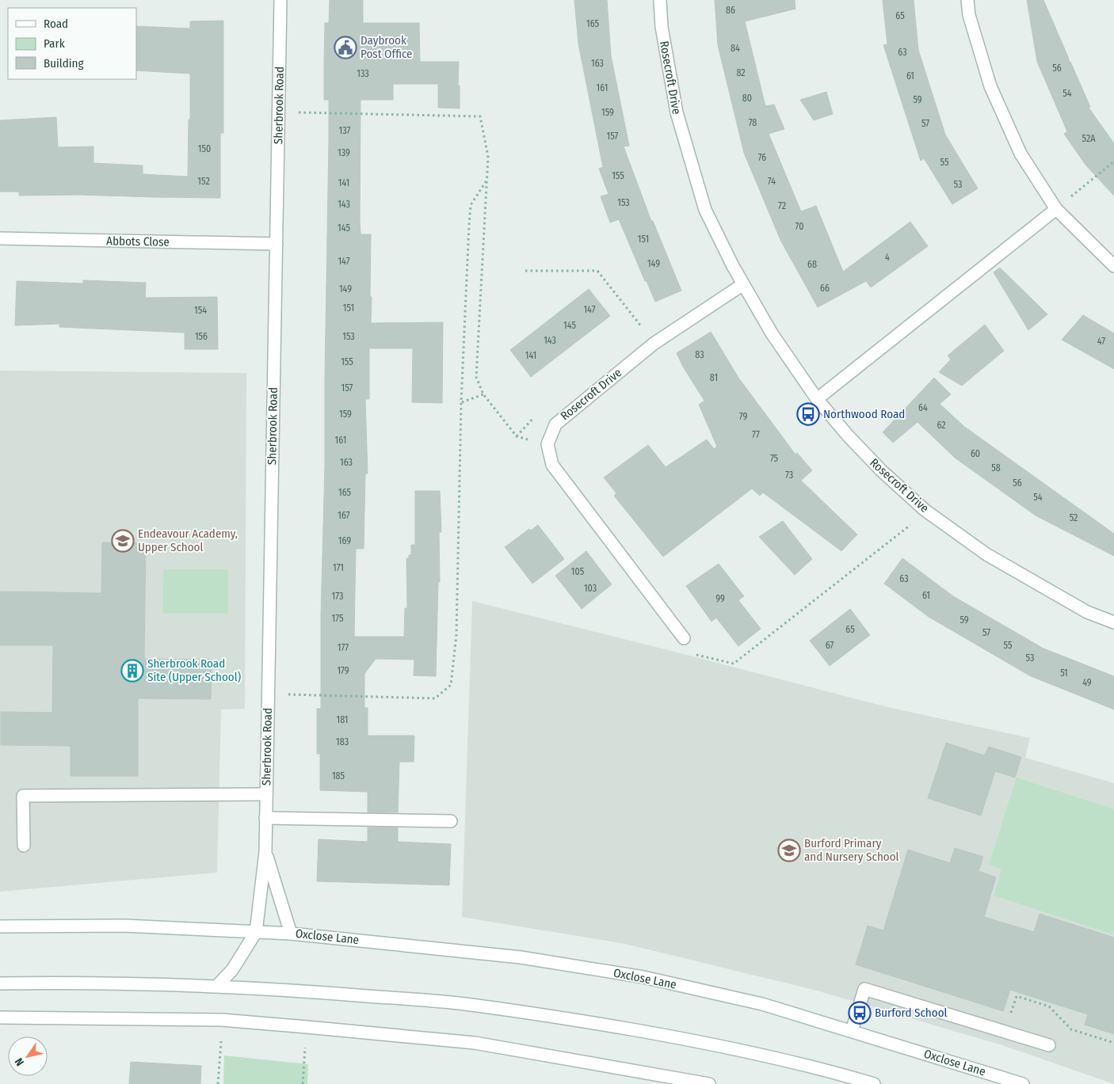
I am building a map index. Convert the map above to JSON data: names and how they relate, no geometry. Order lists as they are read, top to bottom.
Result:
{
  "streets": {
    "street": [
      "Rosecroft Drive",
      "Sherbrook Road",
      "Abbots Close",
      "Oxclose Lane"
    ]
  },
  "crossings": [
    ["Sherbrook Road", "Abbots Close"],
    ["Sherbrook Road", "Oxclose Lane"]
  ],
  "places": {
    "public building": ["Daybrook Post Office"],
    "bus stop": ["Northwood Road", "Burford School"],
    "school or university": ["Endeavour Academy, Upper School", "Burford Primary and Nursery School"],
    "building": ["Sherbrook Road Site (Upper School)"]
  },
  "house_numbers": [
    "86",
    "65",
    "165",
    "84",
    "63",
    "163",
    "56",
    "82",
    "133",
    "61",
    "161",
    "54",
    "80",
    "59",
    "159",
    "78",
    "57",
    "137",
    "157",
    "52A",
    "150",
    "139",
    "76",
    "55",
    "155",
    "152",
    "74",
    "141",
    "53",
    "153",
    "143",
    "72",
    "70",
    "145",
    "151",
    "4",
    "147",
    "149",
    "68",
    "66",
    "149",
    "151",
    "147",
    "154",
    "145",
    "156",
    "153",
    "143",
    "47",
    "83",
    "141",
    "155",
    "81",
    "157",
    "64",
    "159",
    "79",
    "62",
    "77",
    "161",
    "60",
    "75",
    "163",
    "58",
    "73",
    "56",
    "165",
    "54",
    "167",
    "52",
    "169",
    "171",
    "105",
    "63",
    "103",
    "61",
    "173",
    "99",
    "175",
    "59",
    "65",
    "57",
    "67",
    "55",
    "177",
    "53",
    "179",
    "51",
    "49",
    "181",
    "183",
    "185"
  ],
  "legend": ["Road", "Park", "Building"],
  "north": "bottom left"
}
